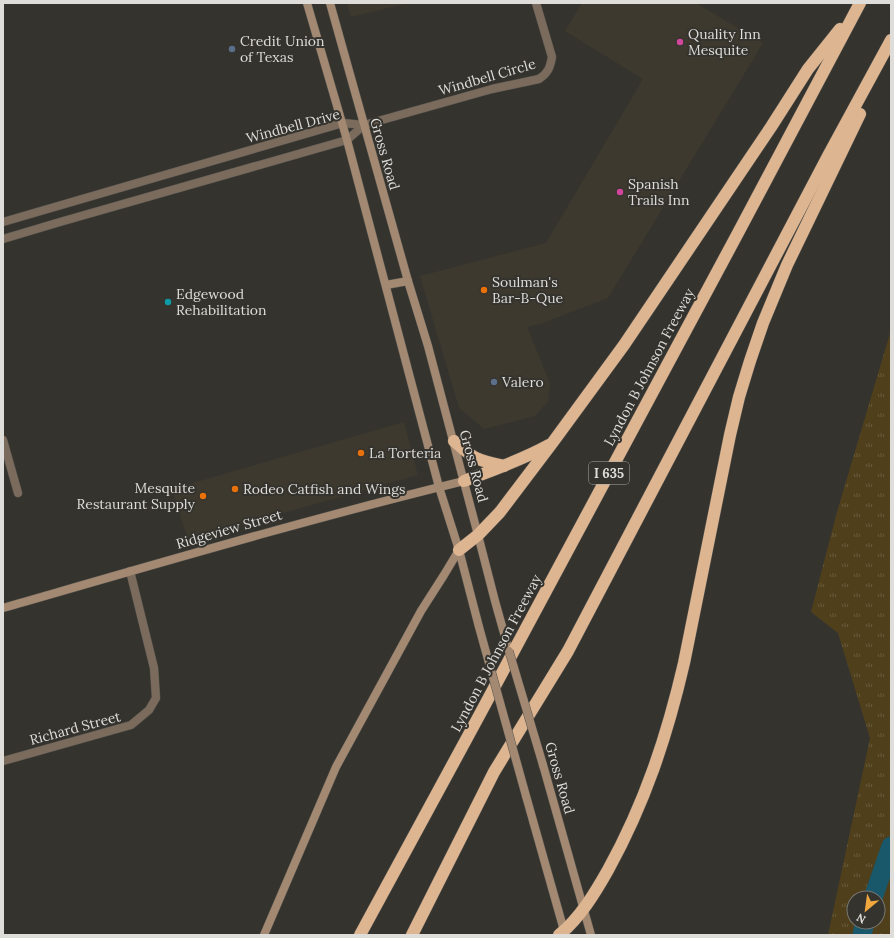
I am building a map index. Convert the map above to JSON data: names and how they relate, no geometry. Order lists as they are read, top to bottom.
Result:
{
  "streets": {
    "highway": ["Lyndon B Johnson Freeway", "I 635"],
    "main road": ["Gross Road", "Ridgeview Street"],
    "street": ["Windbell Circle", "Windbell Drive", "Richard Street"]
  },
  "crossings": [
    ["Windbell Circle", "Windbell Drive"],
    ["Windbell Circle", "Gross Road"],
    ["Windbell Drive", "Gross Road"],
    ["Gross Road", "Ridgeview Street"],
    ["Ridgeview Street", "Richard Street"]
  ],
  "places": [
    "Quality Inn Mesquite",
    "Credit Union of Texas",
    "Spanish Trails Inn",
    "Soulman's Bar-B-Que",
    "Edgewood Rehabilitation",
    "Valero",
    "La Torteria",
    "Rodeo Catfish and Wings",
    "Mesquite Restaurant Supply"
  ],
  "north": "bottom left"
}
